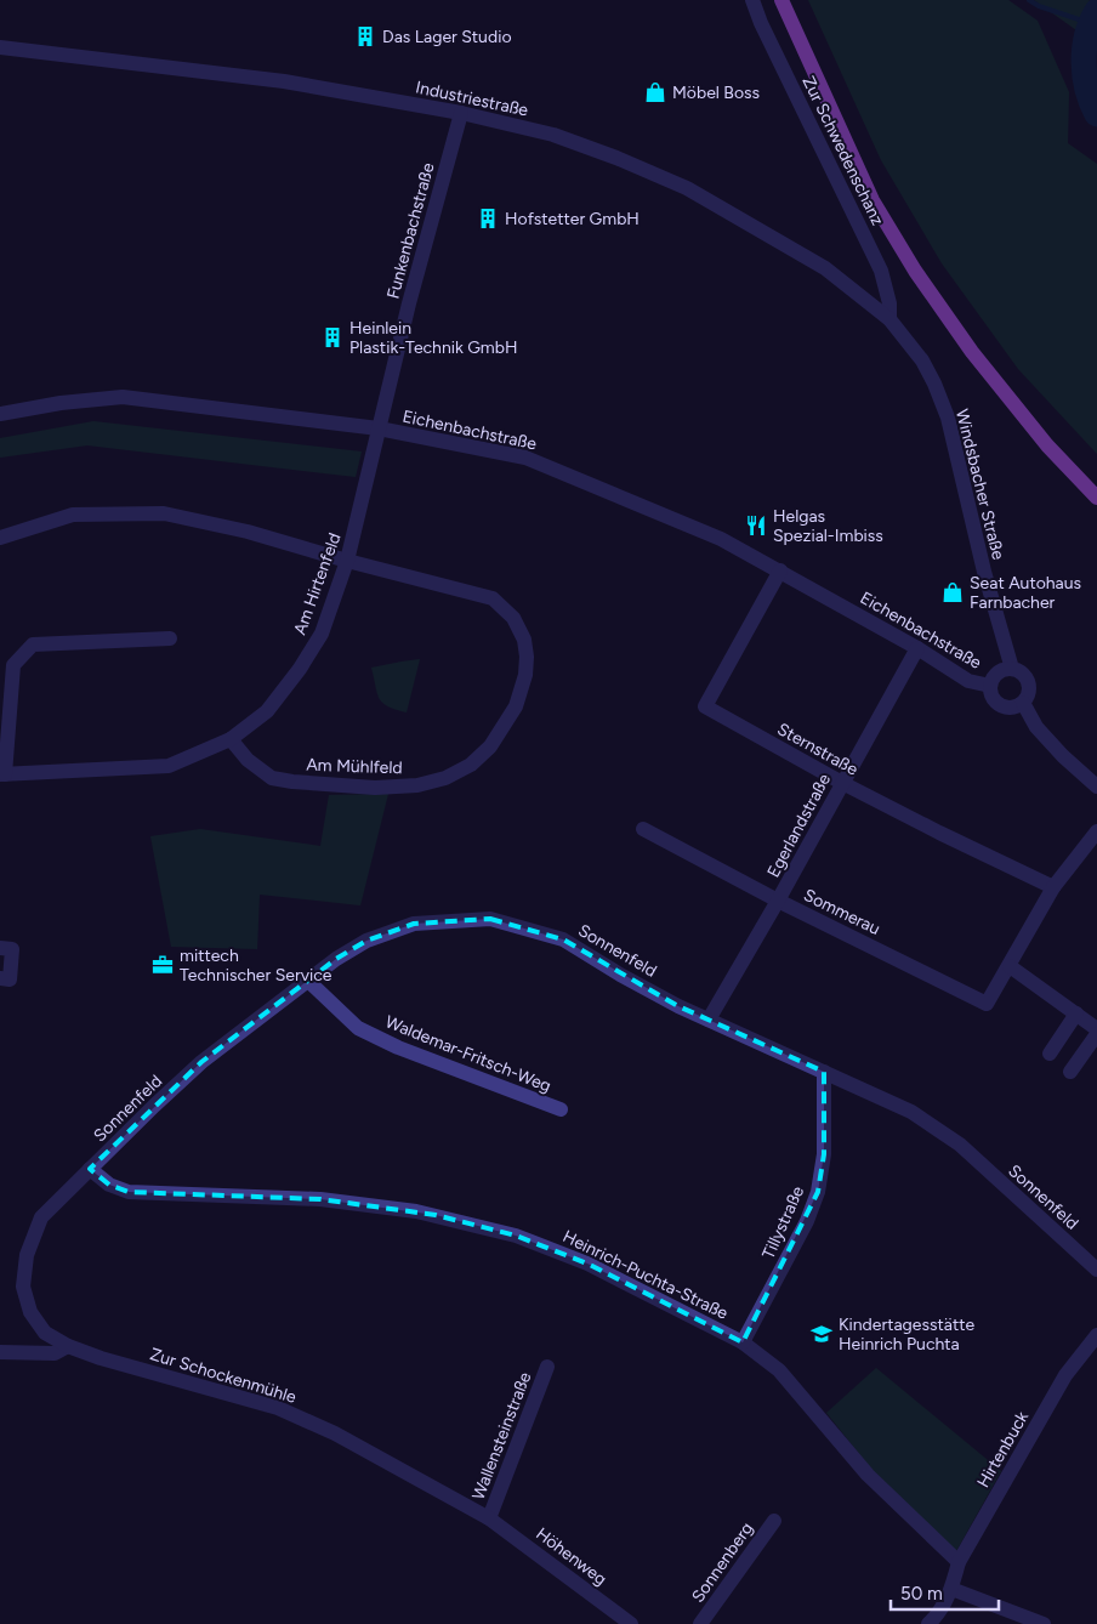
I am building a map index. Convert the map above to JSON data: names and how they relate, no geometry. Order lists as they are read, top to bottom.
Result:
{
  "streets": {
    "street": [
      "Industriestraße",
      "Zur Schwedenschanz",
      "Funkenbachstraße",
      "Eichenbachstraße",
      "Windsbacher Straße",
      "Am Hirtenfeld",
      "Sternstraße",
      "Am Mühlfeld",
      "Egerlandstraße",
      "Sommerau",
      "Sonnenfeld",
      "Waldemar-Fritsch-Weg",
      "Tillystraße",
      "Heinrich-Puchta-Straße",
      "Zur Schockenmühle",
      "Wallensteinstraße",
      "Hirtenbuck",
      "Höhenweg",
      "Sonnenberg"
    ]
  },
  "crossings": [
    ["Industriestraße", "Zur Schwedenschanz"],
    ["Industriestraße", "Funkenbachstraße"],
    ["Industriestraße", "Windsbacher Straße"],
    ["Zur Schwedenschanz", "Windsbacher Straße"],
    ["Funkenbachstraße", "Eichenbachstraße"],
    ["Funkenbachstraße", "Am Hirtenfeld"],
    ["Eichenbachstraße", "Windsbacher Straße"],
    ["Eichenbachstraße", "Am Hirtenfeld"],
    ["Eichenbachstraße", "Sternstraße"],
    ["Eichenbachstraße", "Egerlandstraße"],
    ["Am Hirtenfeld", "Am Mühlfeld"],
    ["Sternstraße", "Egerlandstraße"],
    ["Sternstraße", "Sommerau"],
    ["Egerlandstraße", "Sommerau"],
    ["Egerlandstraße", "Sonnenfeld"],
    ["Sonnenfeld", "Waldemar-Fritsch-Weg"],
    ["Sonnenfeld", "Tillystraße"],
    ["Sonnenfeld", "Heinrich-Puchta-Straße"],
    ["Sonnenfeld", "Zur Schockenmühle"],
    ["Tillystraße", "Heinrich-Puchta-Straße"],
    ["Heinrich-Puchta-Straße", "Hirtenbuck"],
    ["Zur Schockenmühle", "Wallensteinstraße"],
    ["Zur Schockenmühle", "Höhenweg"],
    ["Wallensteinstraße", "Höhenweg"]
  ],
  "places": {
    "building": ["Das Lager Studio", "Hofstetter GmbH", "Heinlein Plastik-Technik GmbH"],
    "shop": ["Möbel Boss", "Seat Autohaus Farnbacher"],
    "restaurant": ["Helgas Spezial-Imbiss"],
    "office": ["mittech Technischer Service"],
    "school or university": ["Kindertagesstätte Heinrich Puchta"]
  },
  "scale_bar": "50 m"
}
